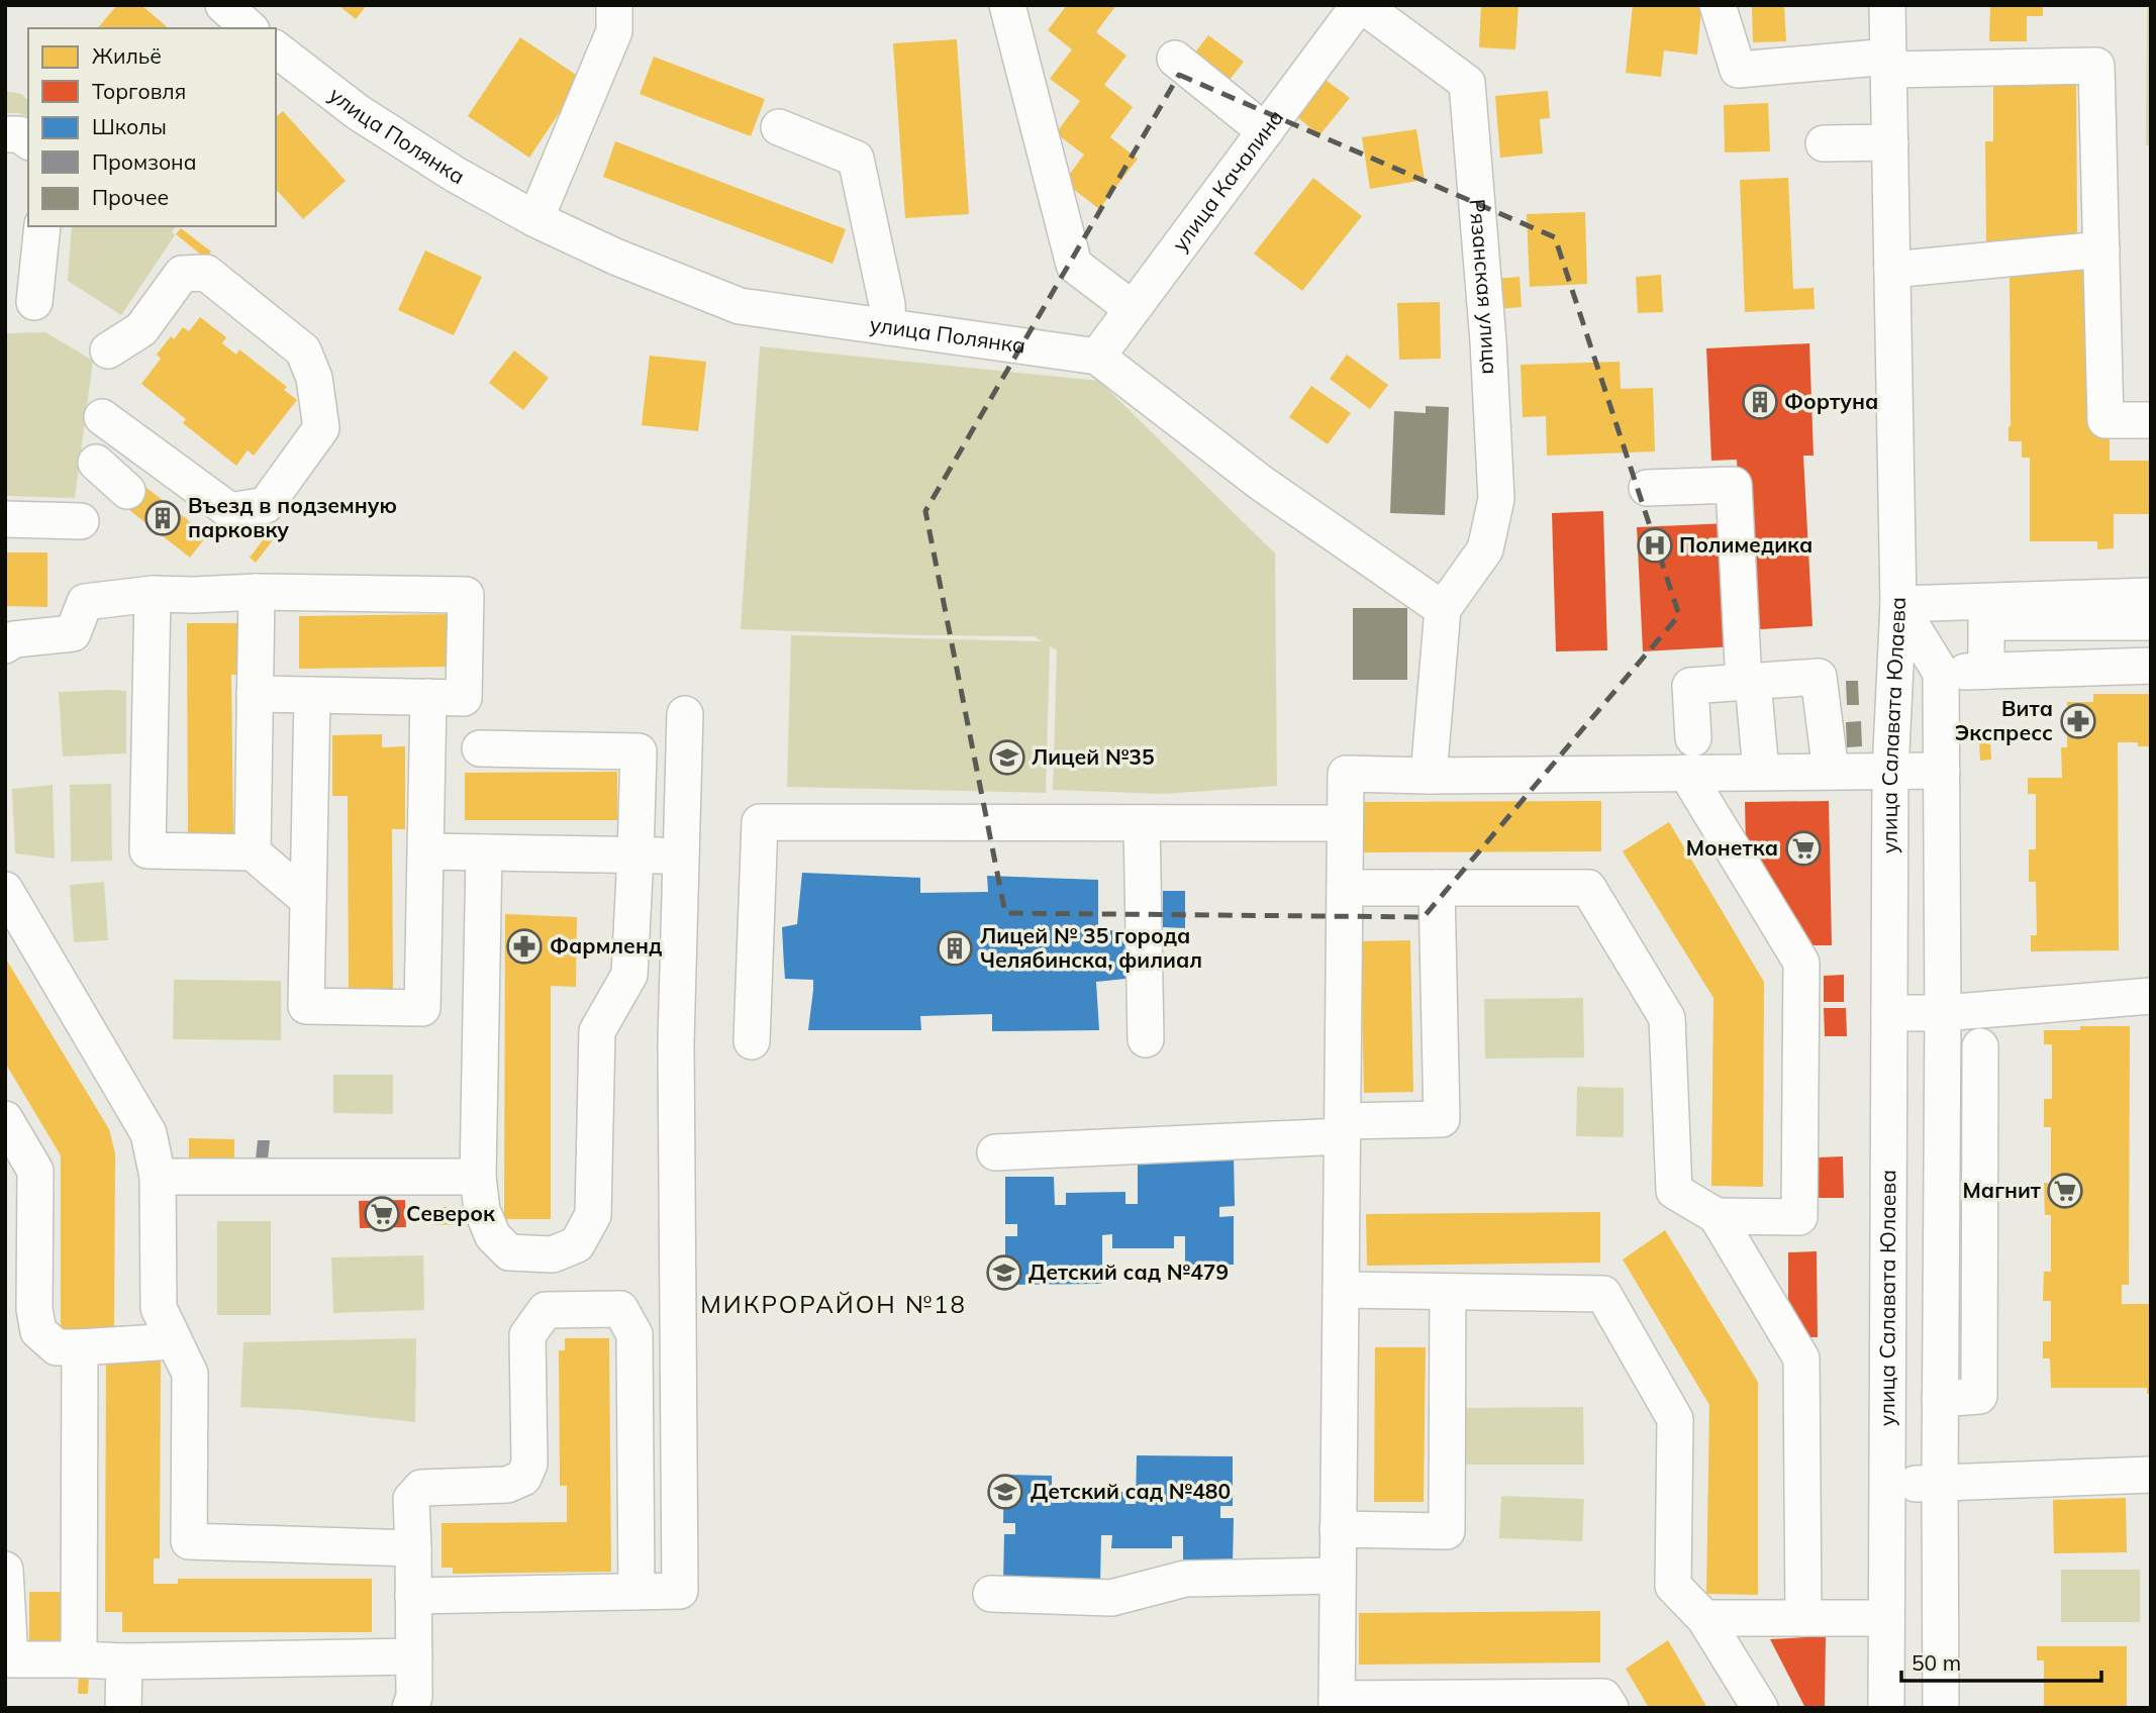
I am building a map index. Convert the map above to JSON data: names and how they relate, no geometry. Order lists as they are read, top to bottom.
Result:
{
  "streets": {
    "street": [
      "улица Полянка",
      "улица Качалина",
      "Рязанская улица",
      "улица Салавата Юлаева"
    ]
  },
  "crossings": [
    ["улица Полянка", "улица Качалина"],
    ["улица Полянка", "Рязанская улица"],
    ["улица Качалина", "Рязанская улица"]
  ],
  "districts": ["МИКРОРАЙОН №18"],
  "places": {
    "building": ["Фортуна", "Въезд в подземную парковку", "Лицей № 35 города Челябинска, филиал"],
    "hospital": ["Полимедика"],
    "pharmacy": ["Вита Экспресс", "Фармленд"],
    "school or university": ["Лицей №35", "Детский сад №479", "Детский сад №480"],
    "supermarket": ["Монетка", "Магнит", "Северок"]
  },
  "legend": [
    "Жильё",
    "Торговля",
    "Школы",
    "Промзона",
    "Прочее"
  ],
  "scale_bar": "50 m"
}
